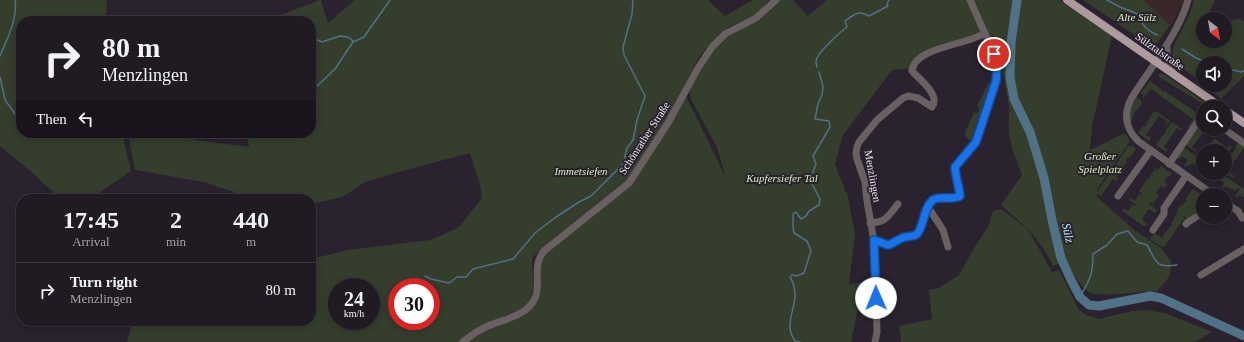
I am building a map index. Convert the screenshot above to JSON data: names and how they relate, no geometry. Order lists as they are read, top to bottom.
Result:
{
  "streets": {
    "main road": ["Sülztalstraße"],
    "street": ["Schönrather Straße", "Menzlingen"]
  },
  "water": ["Sülz"],
  "parks": [
    "Alte Sülz",
    "Großer Spielplatz",
    "Immetsiefen",
    "Kupfersiefer Tal"
  ],
  "north": "bottom right",
  "page": {
    "map_buttons": ["+", "−"],
    "turn": ["80 m", "Menzlingen"],
    "then": "Then",
    "eta": [
      "17:45",
      "Arrival",
      "2",
      "min",
      "440",
      "m"
    ],
    "list": [
      {
        "name": "Turn right",
        "note": "Menzlingen",
        "value": "80 m"
      }
    ],
    "speed": "24 km/h",
    "limit": "30"
  }
}
